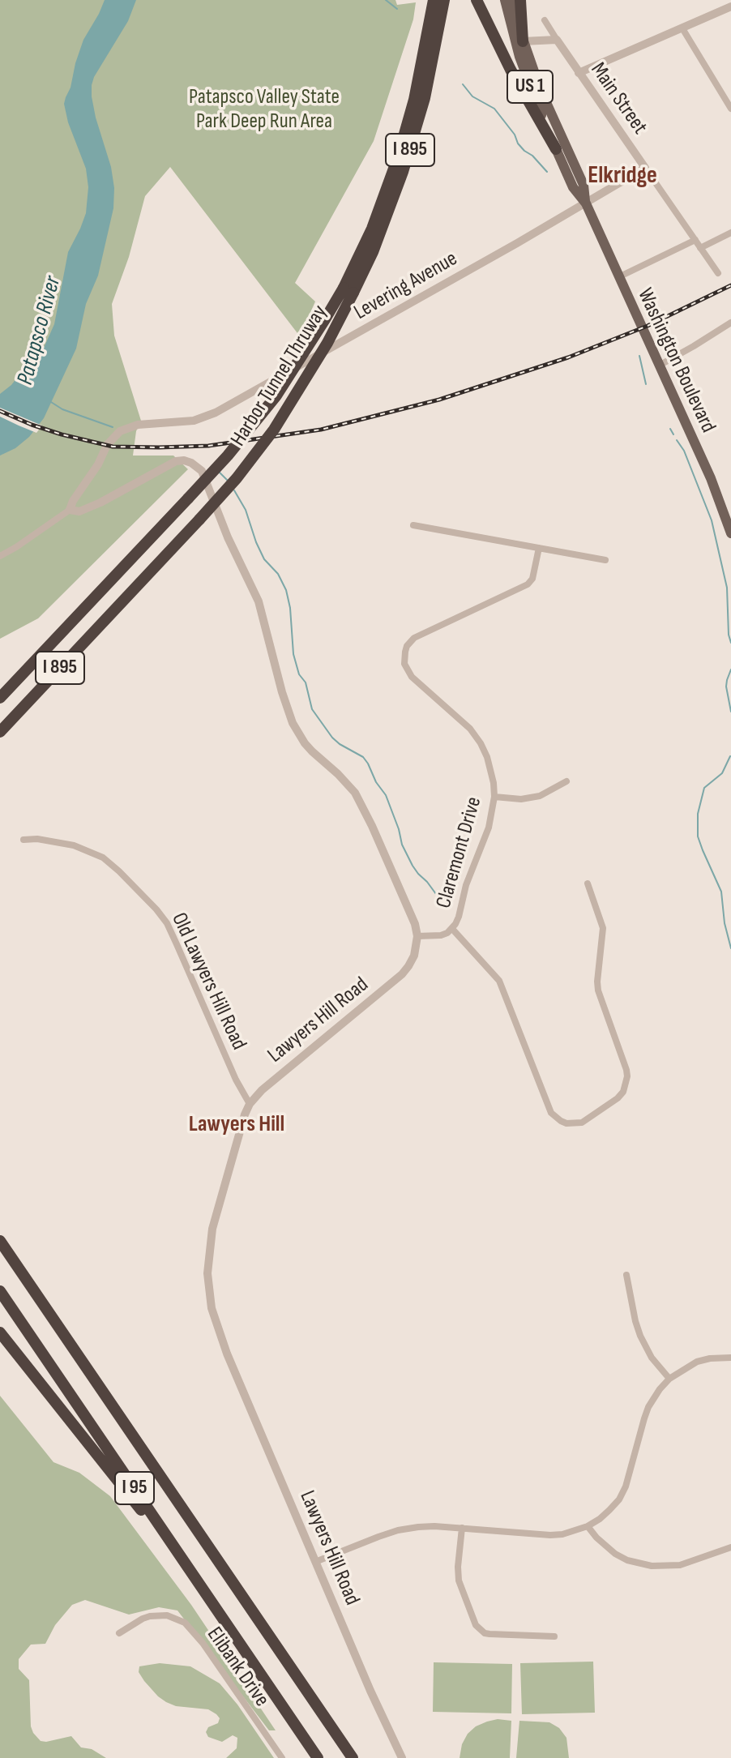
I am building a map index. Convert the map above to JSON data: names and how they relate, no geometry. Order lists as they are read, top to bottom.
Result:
{
  "streets": {
    "highway": ["I 895", "Harbor Tunnel Thruway", "I 95"],
    "main road": ["US 1", "Washington Boulevard"],
    "street": [
      "Main Street",
      "Levering Avenue",
      "Claremont Drive",
      "Old Lawyers Hill Road",
      "Lawyers Hill Road",
      "Elibank Drive"
    ]
  },
  "crossings": [
    ["Main Street", "Levering Avenue"],
    ["Levering Avenue", "Washington Boulevard"],
    ["Claremont Drive", "Lawyers Hill Road"],
    ["Old Lawyers Hill Road", "Lawyers Hill Road"]
  ],
  "districts": ["Elkridge", "Lawyers Hill"],
  "water": ["Patapsco River"],
  "parks": ["Patapsco Valley State Park Deep Run Area"]
}
